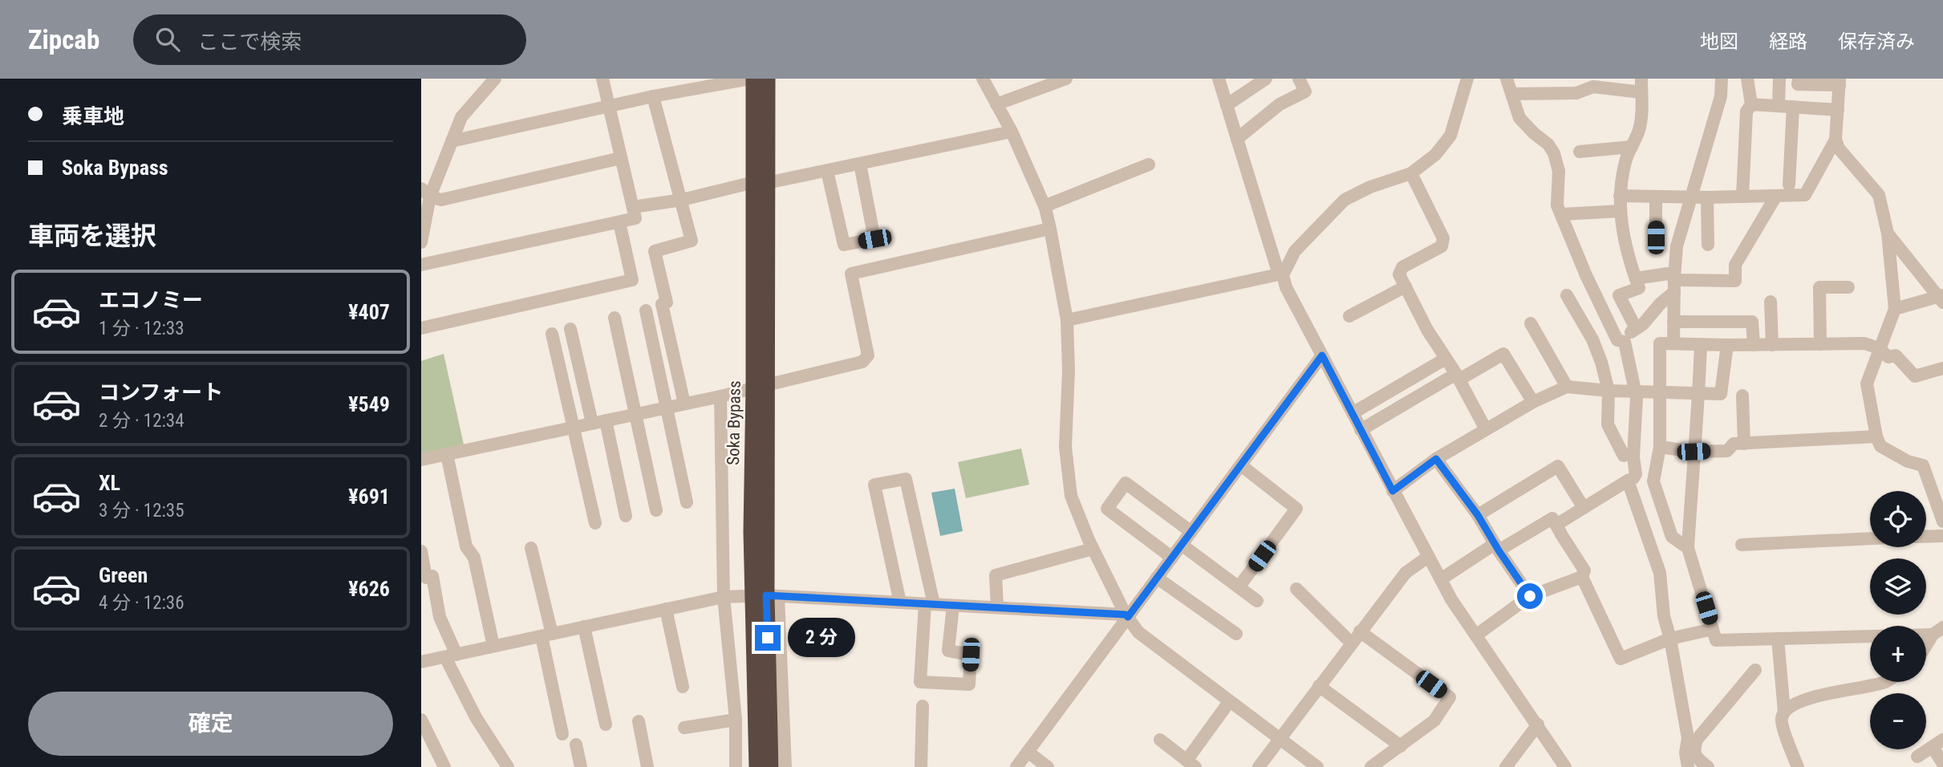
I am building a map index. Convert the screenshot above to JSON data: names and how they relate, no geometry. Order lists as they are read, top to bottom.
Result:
{
  "streets": {
    "highway": ["Soka Bypass"]
  },
  "page": {
    "header": "Zipcab",
    "search": "ここで検索",
    "nav": ["地図", "経路", "保存済み"],
    "banner": ["乗車地", "Soka Bypass"],
    "heading": "車両を選択",
    "list": [
      {
        "name": "エコノミー",
        "note": "1 分 · 12:33",
        "value": "¥407"
      },
      {
        "name": "コンフォート",
        "note": "2 分 · 12:34",
        "value": "¥549"
      },
      {
        "name": "XL",
        "note": "3 分 · 12:35",
        "value": "¥691"
      },
      {
        "name": "Green",
        "note": "4 分 · 12:36",
        "value": "¥626"
      }
    ],
    "map_buttons": ["+", "−"],
    "bubble": "2 分",
    "buttons": "確定"
  }
}
